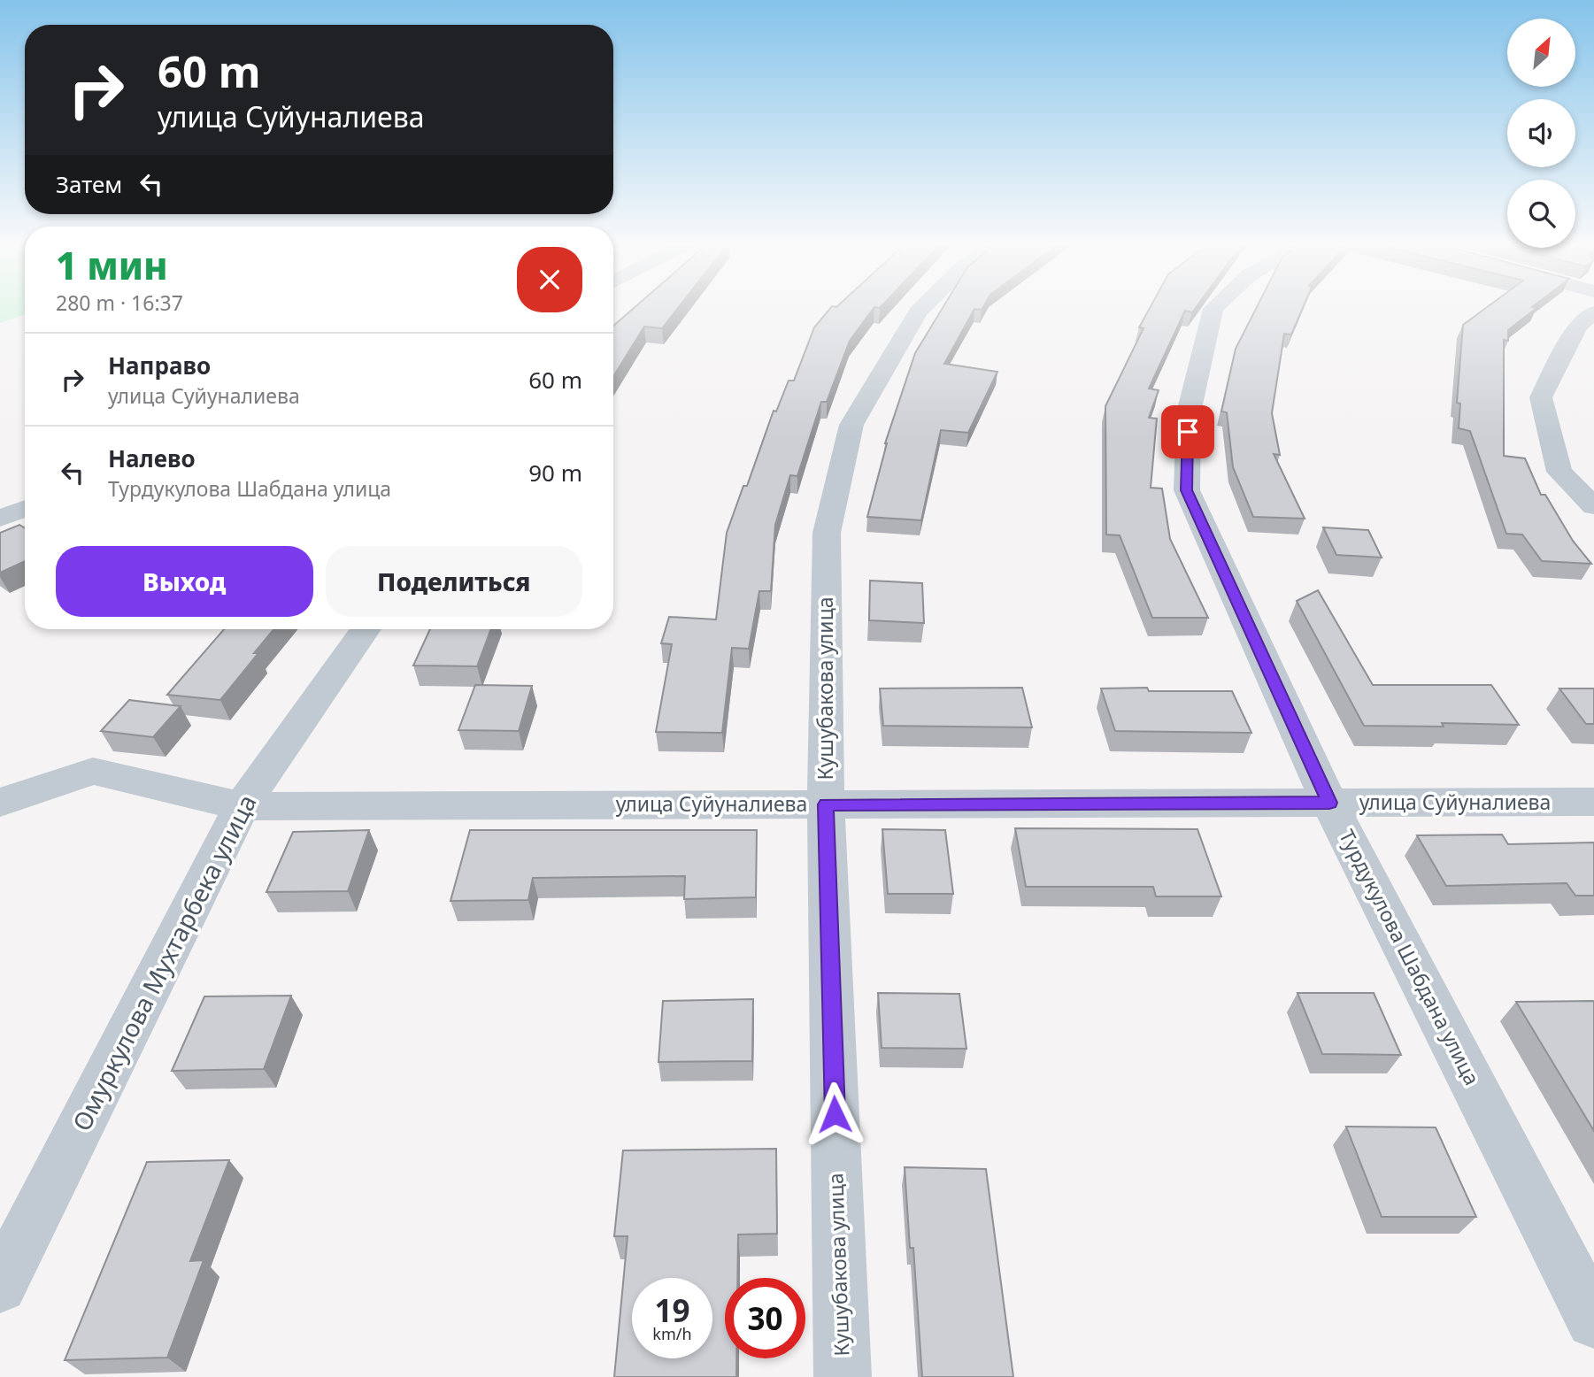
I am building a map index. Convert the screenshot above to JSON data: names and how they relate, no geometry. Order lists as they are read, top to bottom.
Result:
{
  "streets": {
    "street": [
      "Кушубакова улица",
      "улица Суйуналиева",
      "Турдукулова Шабдана улица",
      "Омуркулова Мухтарбека улица"
    ]
  },
  "crossings": [
    ["Кушубакова улица", "улица Суйуналиева"],
    ["улица Суйуналиева", "Турдукулова Шабдана улица"],
    ["улица Суйуналиева", "Омуркулова Мухтарбека улица"]
  ],
  "north": "top right",
  "page": {
    "turn": ["60 m", "улица Суйуналиева"],
    "then": "Затем",
    "heading": ["1 мин", "280 m · 16:37"],
    "list": [
      {
        "name": "Направо",
        "note": "улица Суйуналиева",
        "value": "60 m"
      },
      {
        "name": "Налево",
        "note": "Турдукулова Шабдана улица",
        "value": "90 m"
      }
    ],
    "buttons": ["Выход", "Поделиться"],
    "speed": "19 km/h",
    "limit": "30"
  }
}
